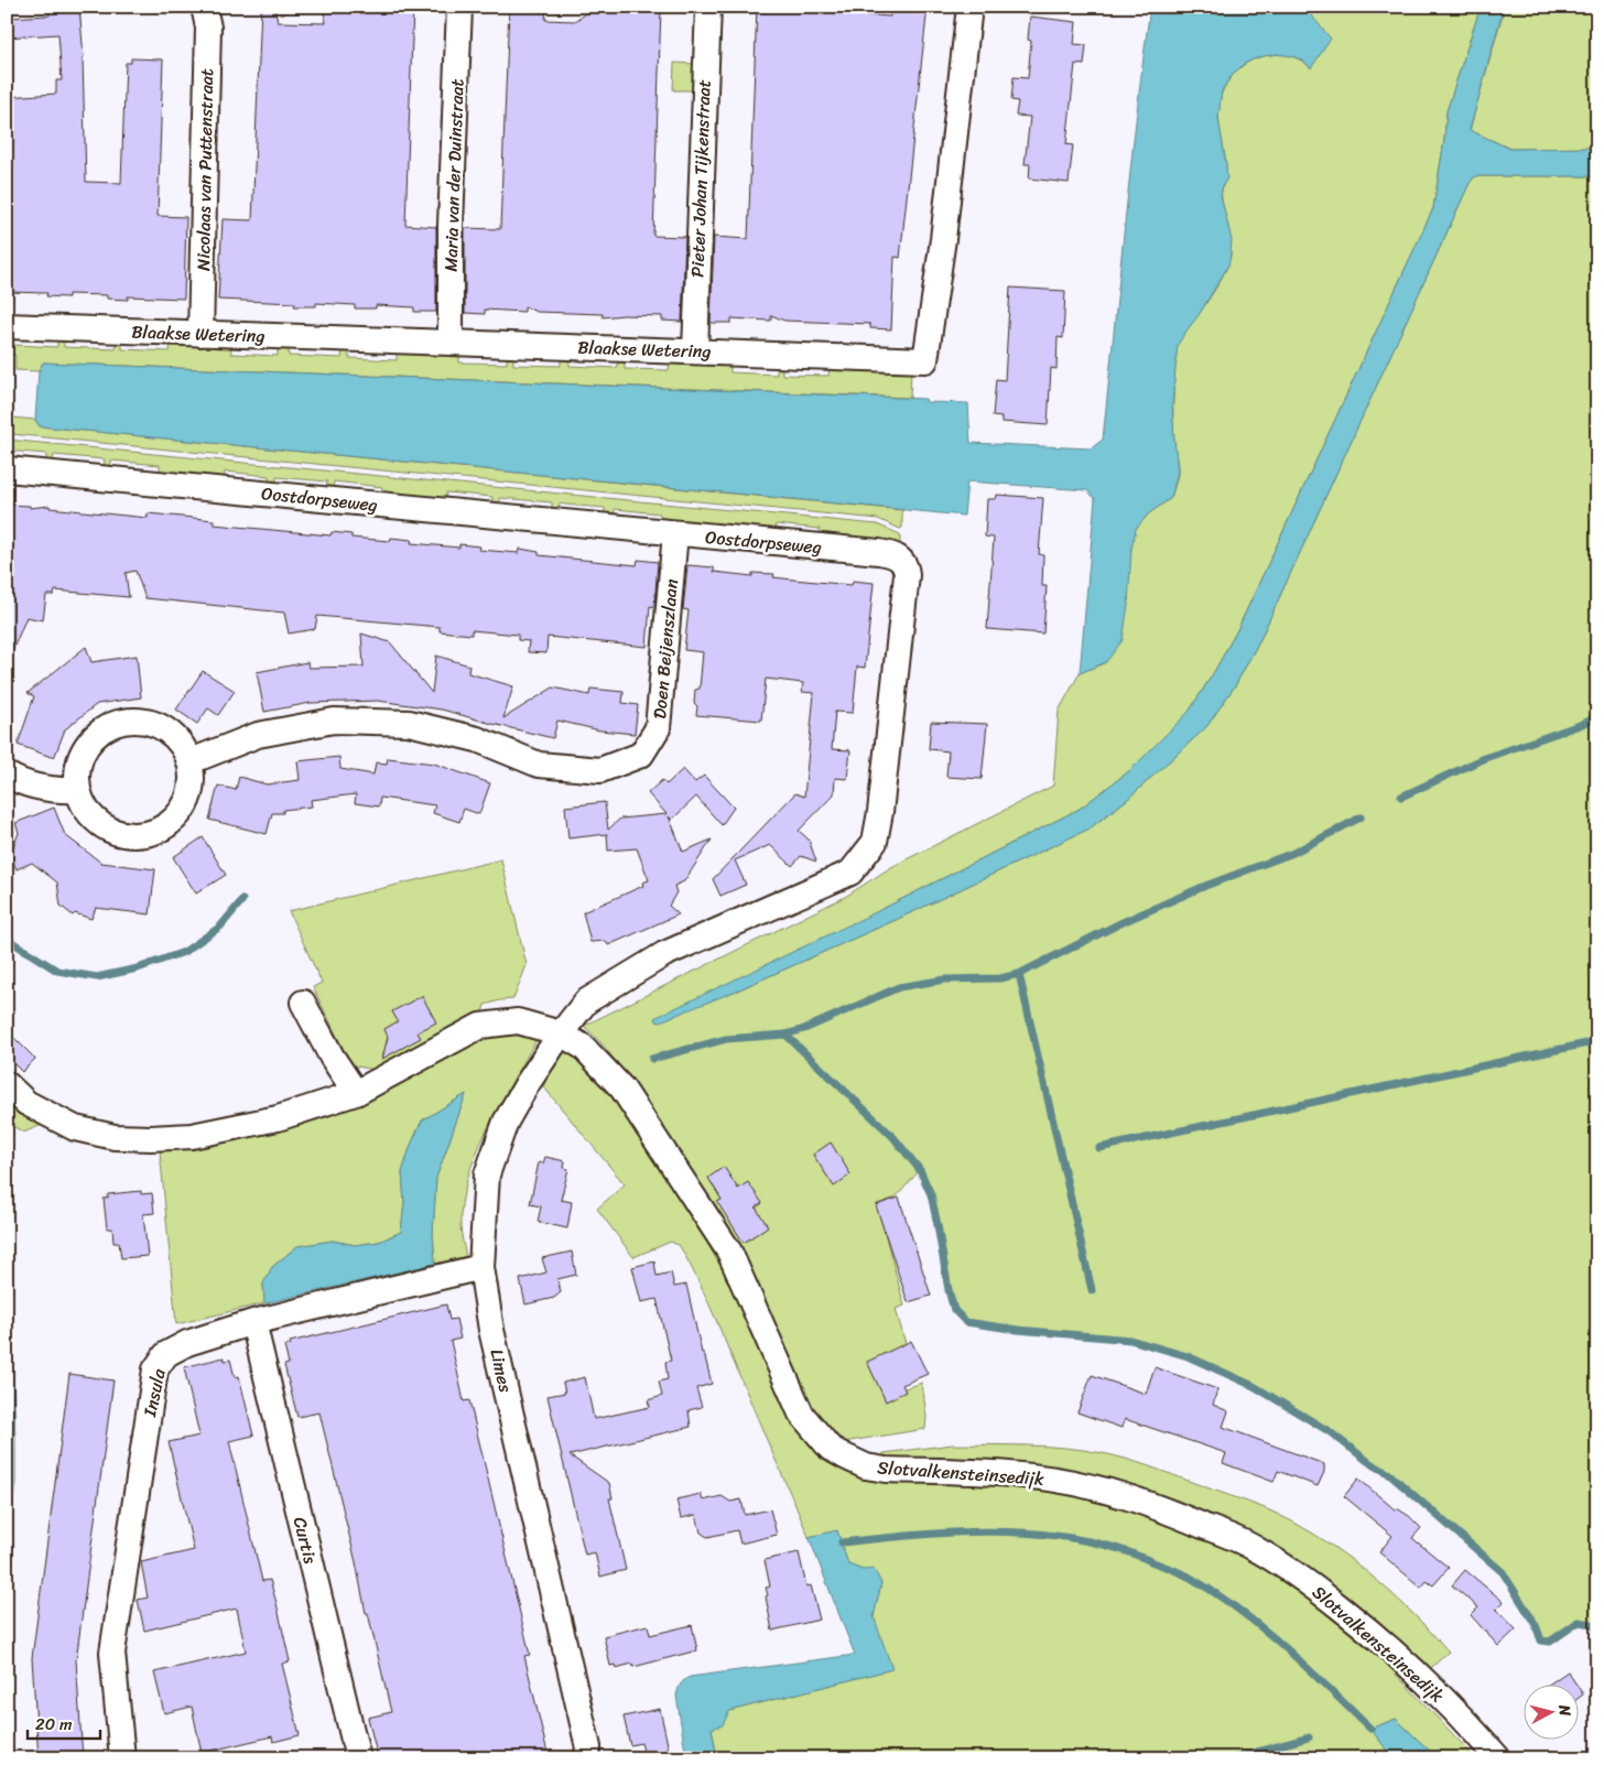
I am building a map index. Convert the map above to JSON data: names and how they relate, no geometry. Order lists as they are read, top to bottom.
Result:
{
  "streets": {
    "street": [
      "Nicolaas van Puttenstraat",
      "Maria van der Duinstraat",
      "Pieter Johan Tijkenstraat",
      "Blaakse Wetering",
      "Oostdorpseweg",
      "Doen Beijenszlaan",
      "Limes",
      "Insula",
      "Slotvalkensteinsedijk",
      "Curtis"
    ]
  },
  "crossings": [
    ["Nicolaas van Puttenstraat", "Blaakse Wetering"],
    ["Maria van der Duinstraat", "Blaakse Wetering"],
    ["Pieter Johan Tijkenstraat", "Blaakse Wetering"],
    ["Oostdorpseweg", "Doen Beijenszlaan"],
    ["Oostdorpseweg", "Limes"],
    ["Limes", "Insula"],
    ["Limes", "Slotvalkensteinsedijk"],
    ["Insula", "Curtis"]
  ],
  "scale_bar": "20 m",
  "north": "right"
}
